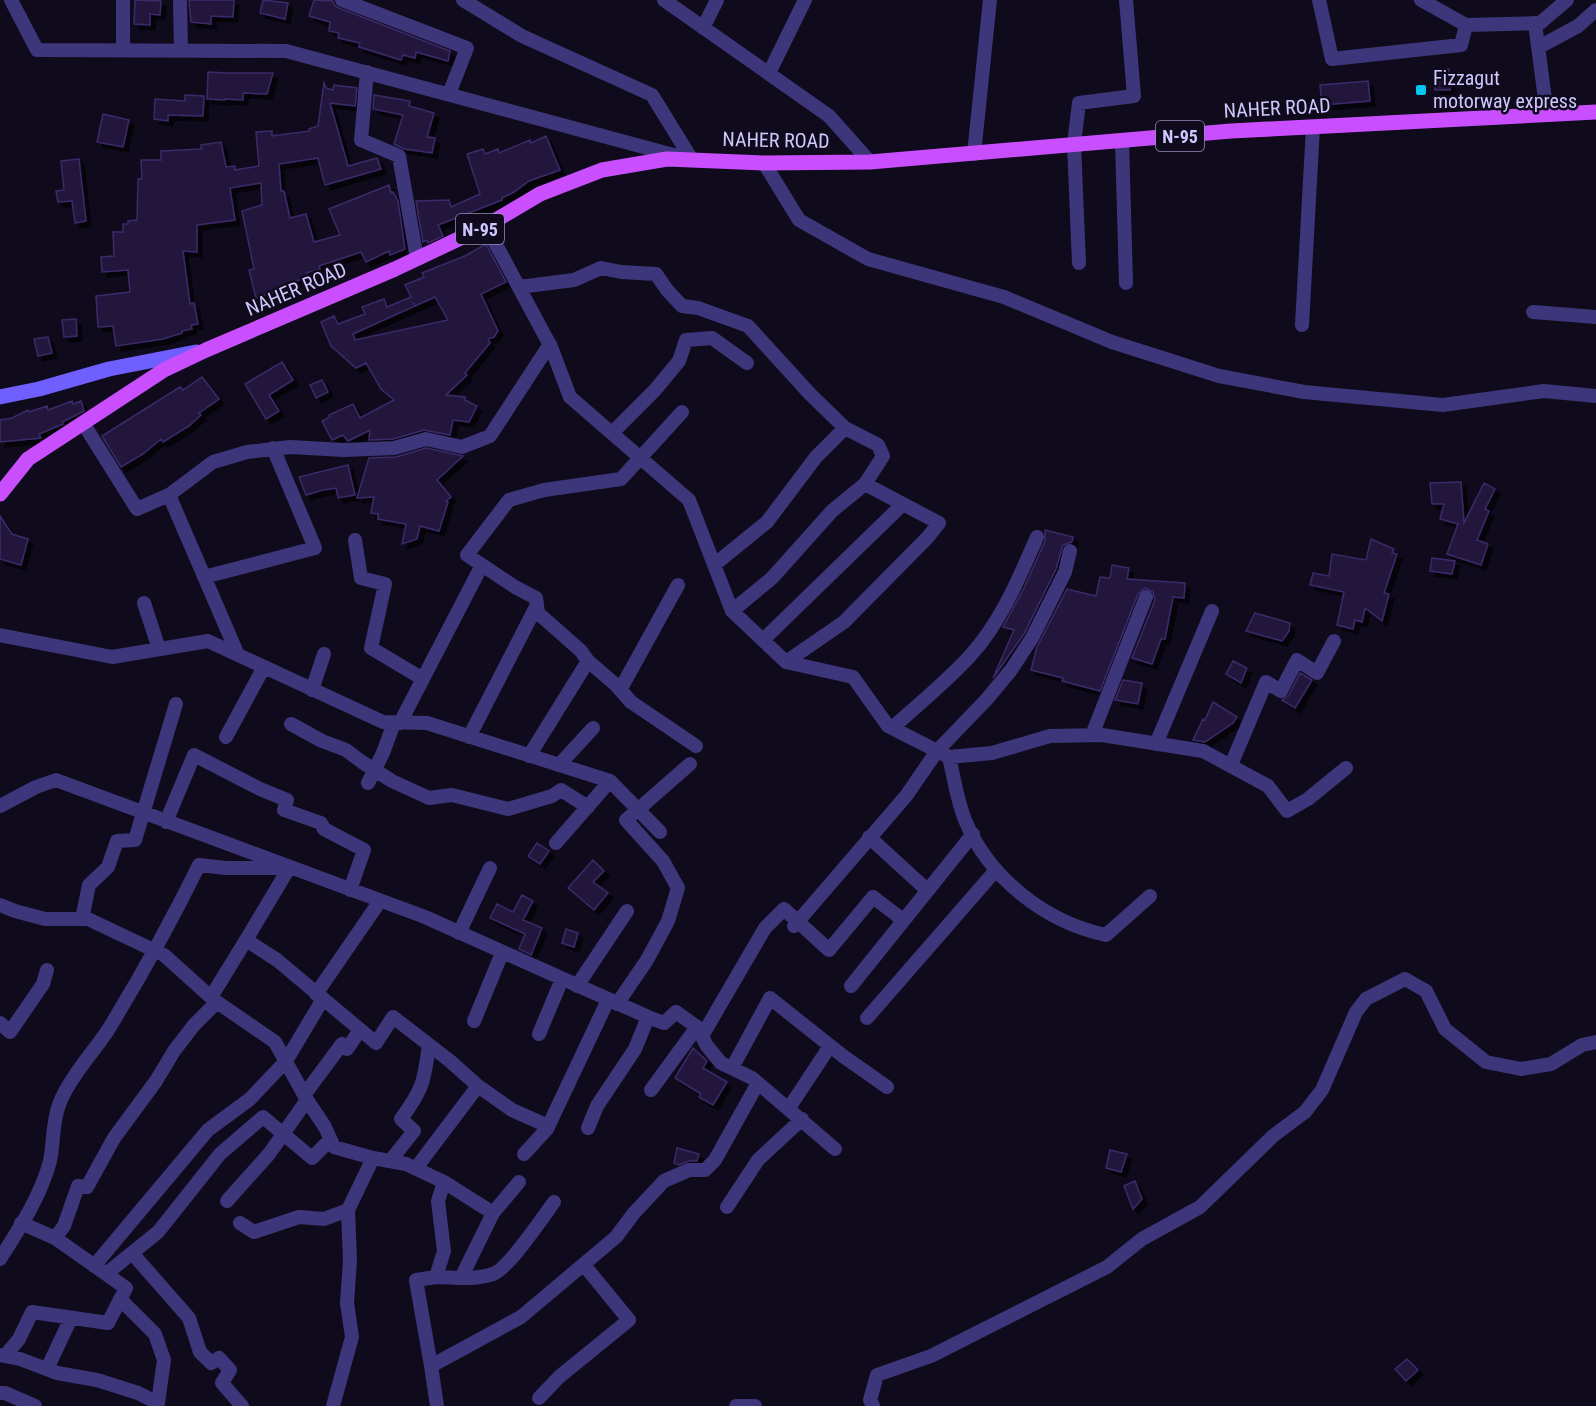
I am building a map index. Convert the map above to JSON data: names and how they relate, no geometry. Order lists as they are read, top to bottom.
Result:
{
  "streets": {
    "main road": ["NAHER ROAD", "N-95"]
  },
  "places": {
    "transit": ["Fizzagut motorway express"]
  }
}
